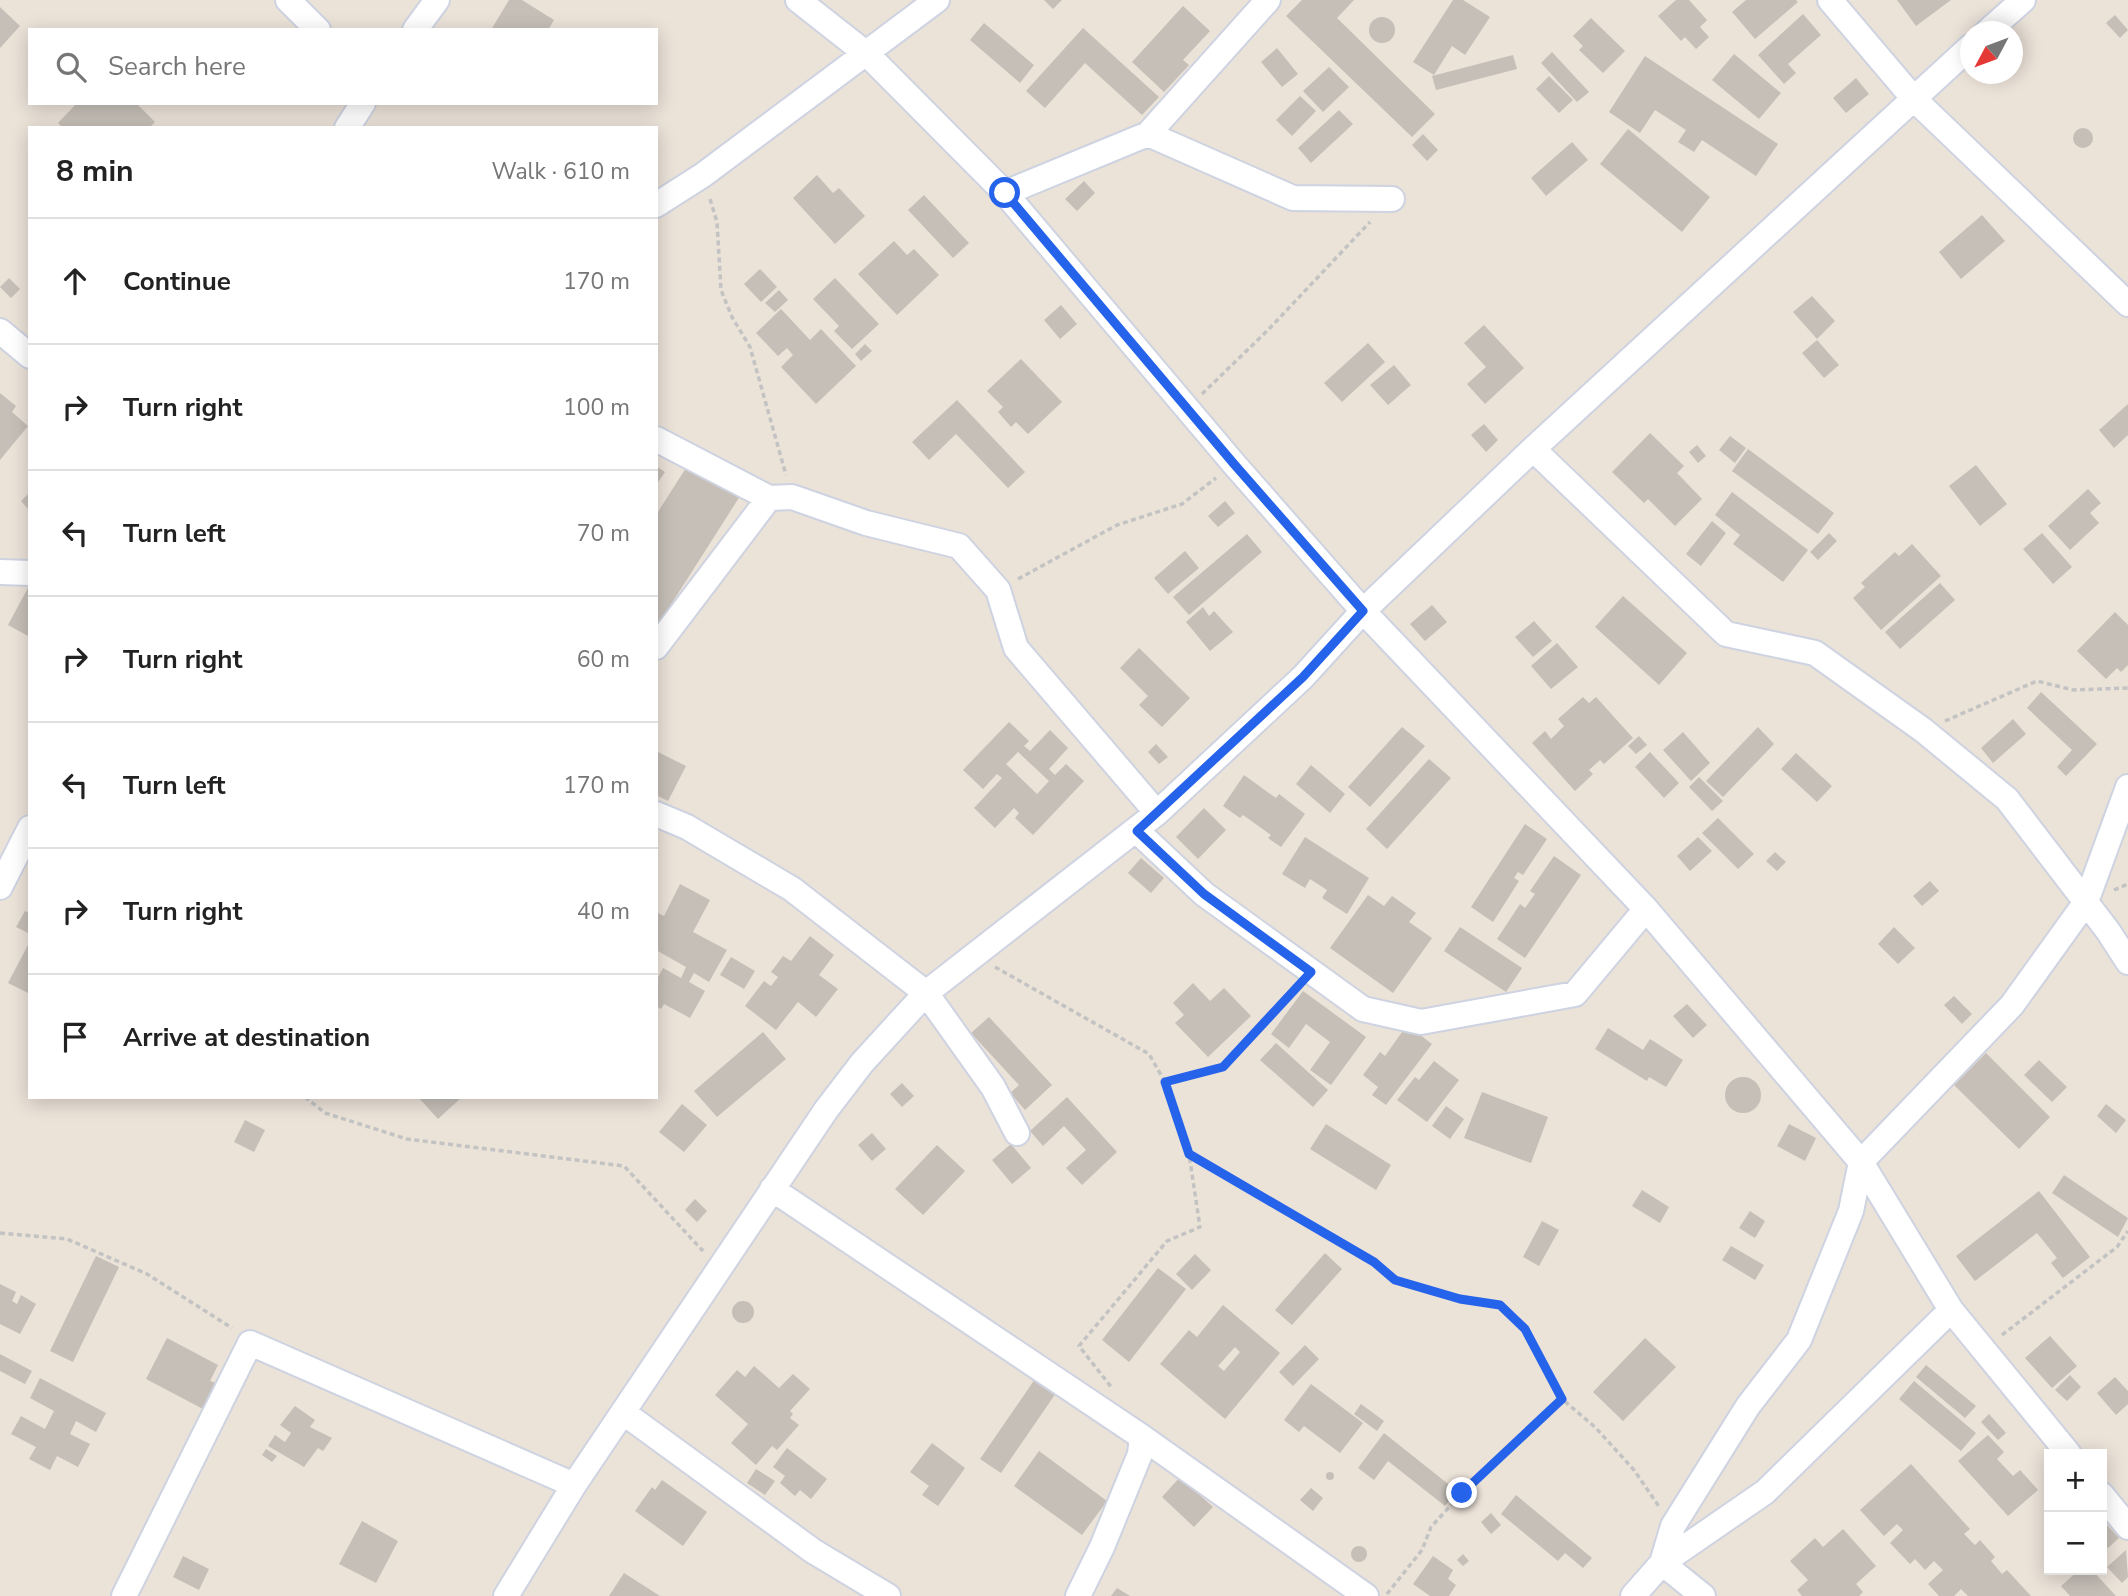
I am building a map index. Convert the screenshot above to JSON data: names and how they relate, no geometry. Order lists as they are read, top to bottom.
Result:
{
  "north": "bottom left",
  "page": {
    "search": "Search here",
    "heading": ["8 min", "Walk · 610 m"],
    "list": [
      ["Continue", "170 m"],
      ["Turn right", "100 m"],
      ["Turn left", "70 m"],
      ["Turn right", "60 m"],
      ["Turn left", "170 m"],
      ["Turn right", "40 m"],
      "Arrive at destination"
    ],
    "map_buttons": ["+", "−"]
  }
}
